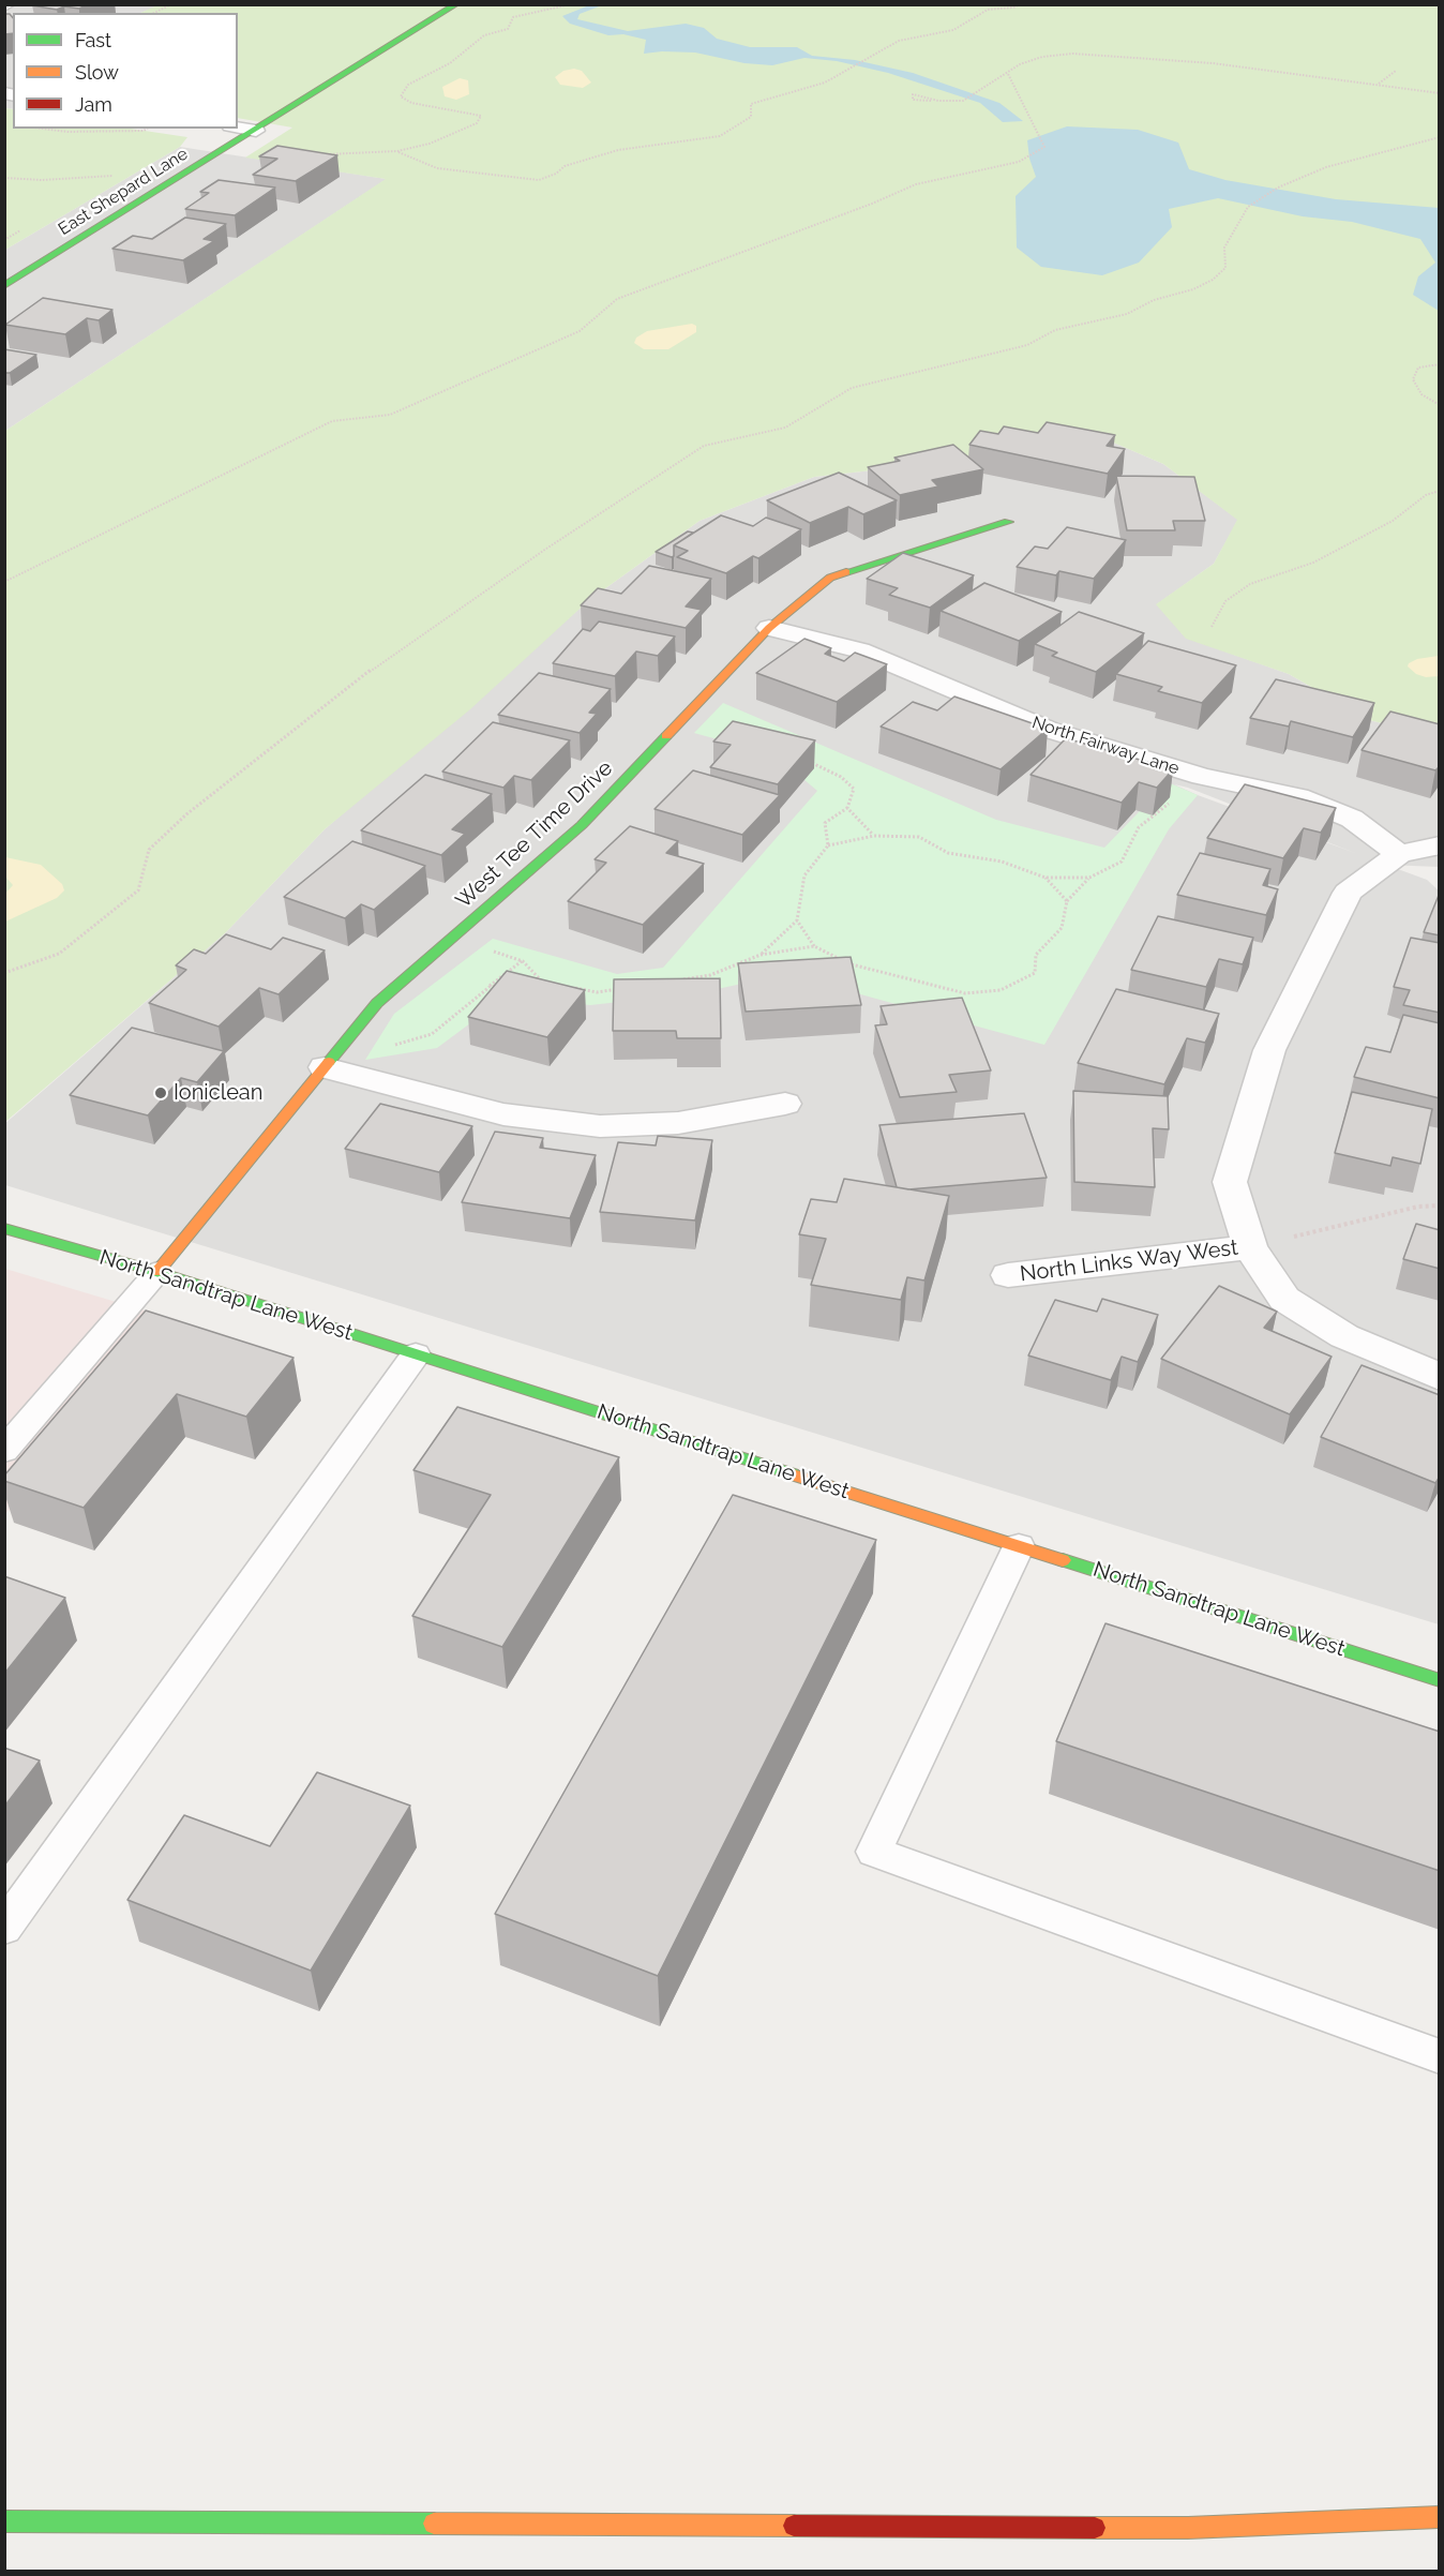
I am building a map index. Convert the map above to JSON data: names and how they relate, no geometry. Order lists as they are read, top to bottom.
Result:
{
  "streets": {
    "main road": ["East Shepard Lane", "West Tee Time Drive", "North Sandtrap Lane West"],
    "street": ["North Fairway Lane", "North Links Way West"]
  },
  "crossings": [
    ["North Fairway Lane", "West Tee Time Drive"],
    ["West Tee Time Drive", "North Sandtrap Lane West"]
  ],
  "places": ["Ioniclean"],
  "legend": ["Fast", "Slow", "Jam"]
}
